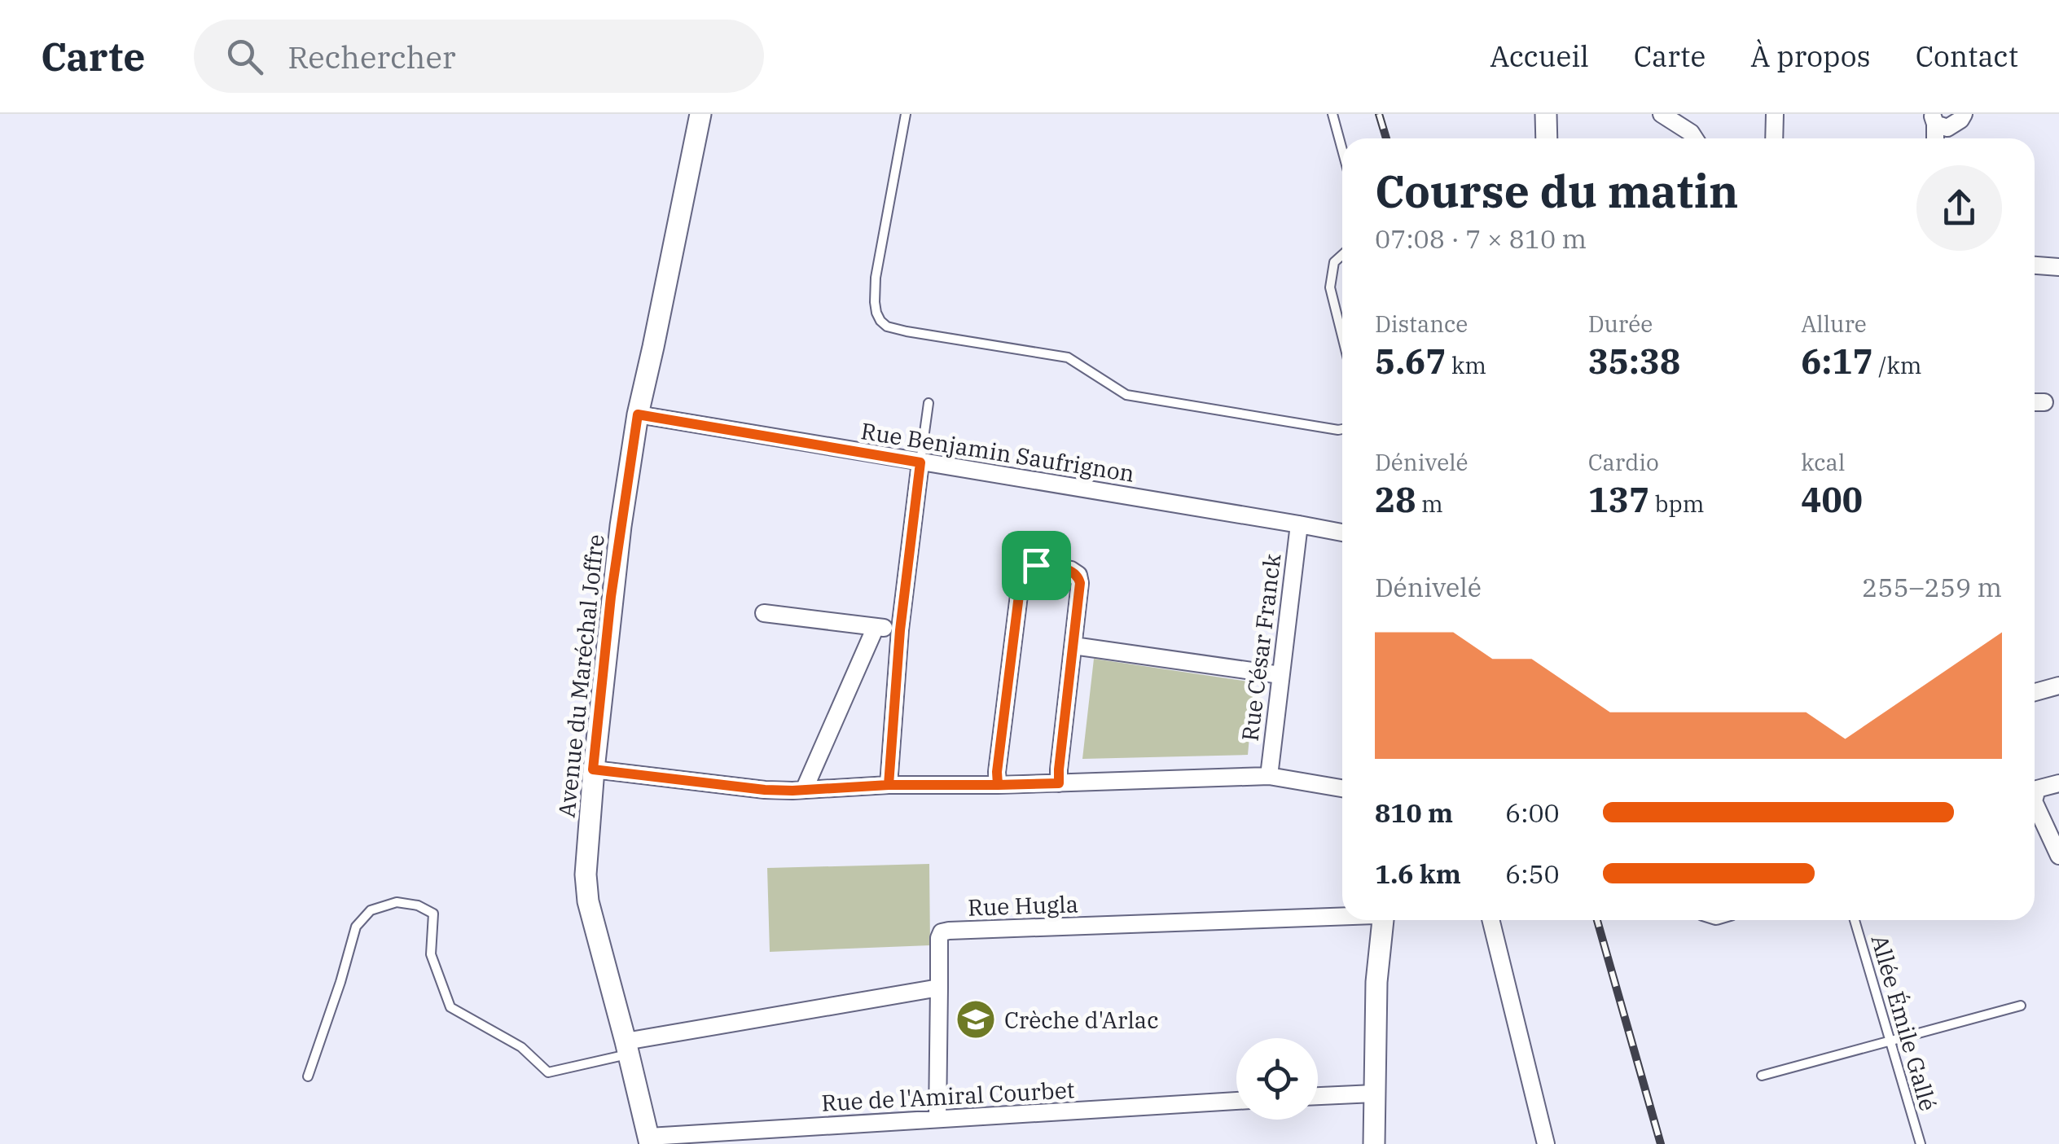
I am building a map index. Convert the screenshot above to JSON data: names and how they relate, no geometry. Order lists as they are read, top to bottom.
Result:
{
  "streets": {
    "street": [
      "Rue Benjamin Saufrignon",
      "Rue César Franck",
      "Avenue du Maréchal Joffre",
      "Rue Hugla",
      "Rue de l'Amiral Courbet"
    ],
    "lane": ["Allée Émile Gallé"]
  },
  "crossings": [
    ["Rue Benjamin Saufrignon", "Rue César Franck"],
    ["Rue Benjamin Saufrignon", "Avenue du Maréchal Joffre"],
    ["Avenue du Maréchal Joffre", "Rue de l'Amiral Courbet"]
  ],
  "places": {
    "school or university": ["Crèche d'Arlac"]
  },
  "page": {
    "header": "Carte",
    "search": "Rechercher",
    "nav": [
      "Accueil",
      "Carte",
      "À propos",
      "Contact"
    ],
    "heading": ["Course du matin", "07:08 · 7 × 810 m"],
    "stats": [
      ["Distance", "5.67 km"],
      ["Durée", "35:38"],
      ["Allure", "6:17 /km"],
      ["Dénivelé", "28 m"],
      ["Cardio", "137 bpm"],
      ["kcal", "400"]
    ],
    "chart": ["Dénivelé", "255–259 m"],
    "list": [
      {
        "name": "810 m",
        "note": "6:00"
      },
      {
        "name": "1.6 km",
        "note": "6:50"
      }
    ]
  }
}
